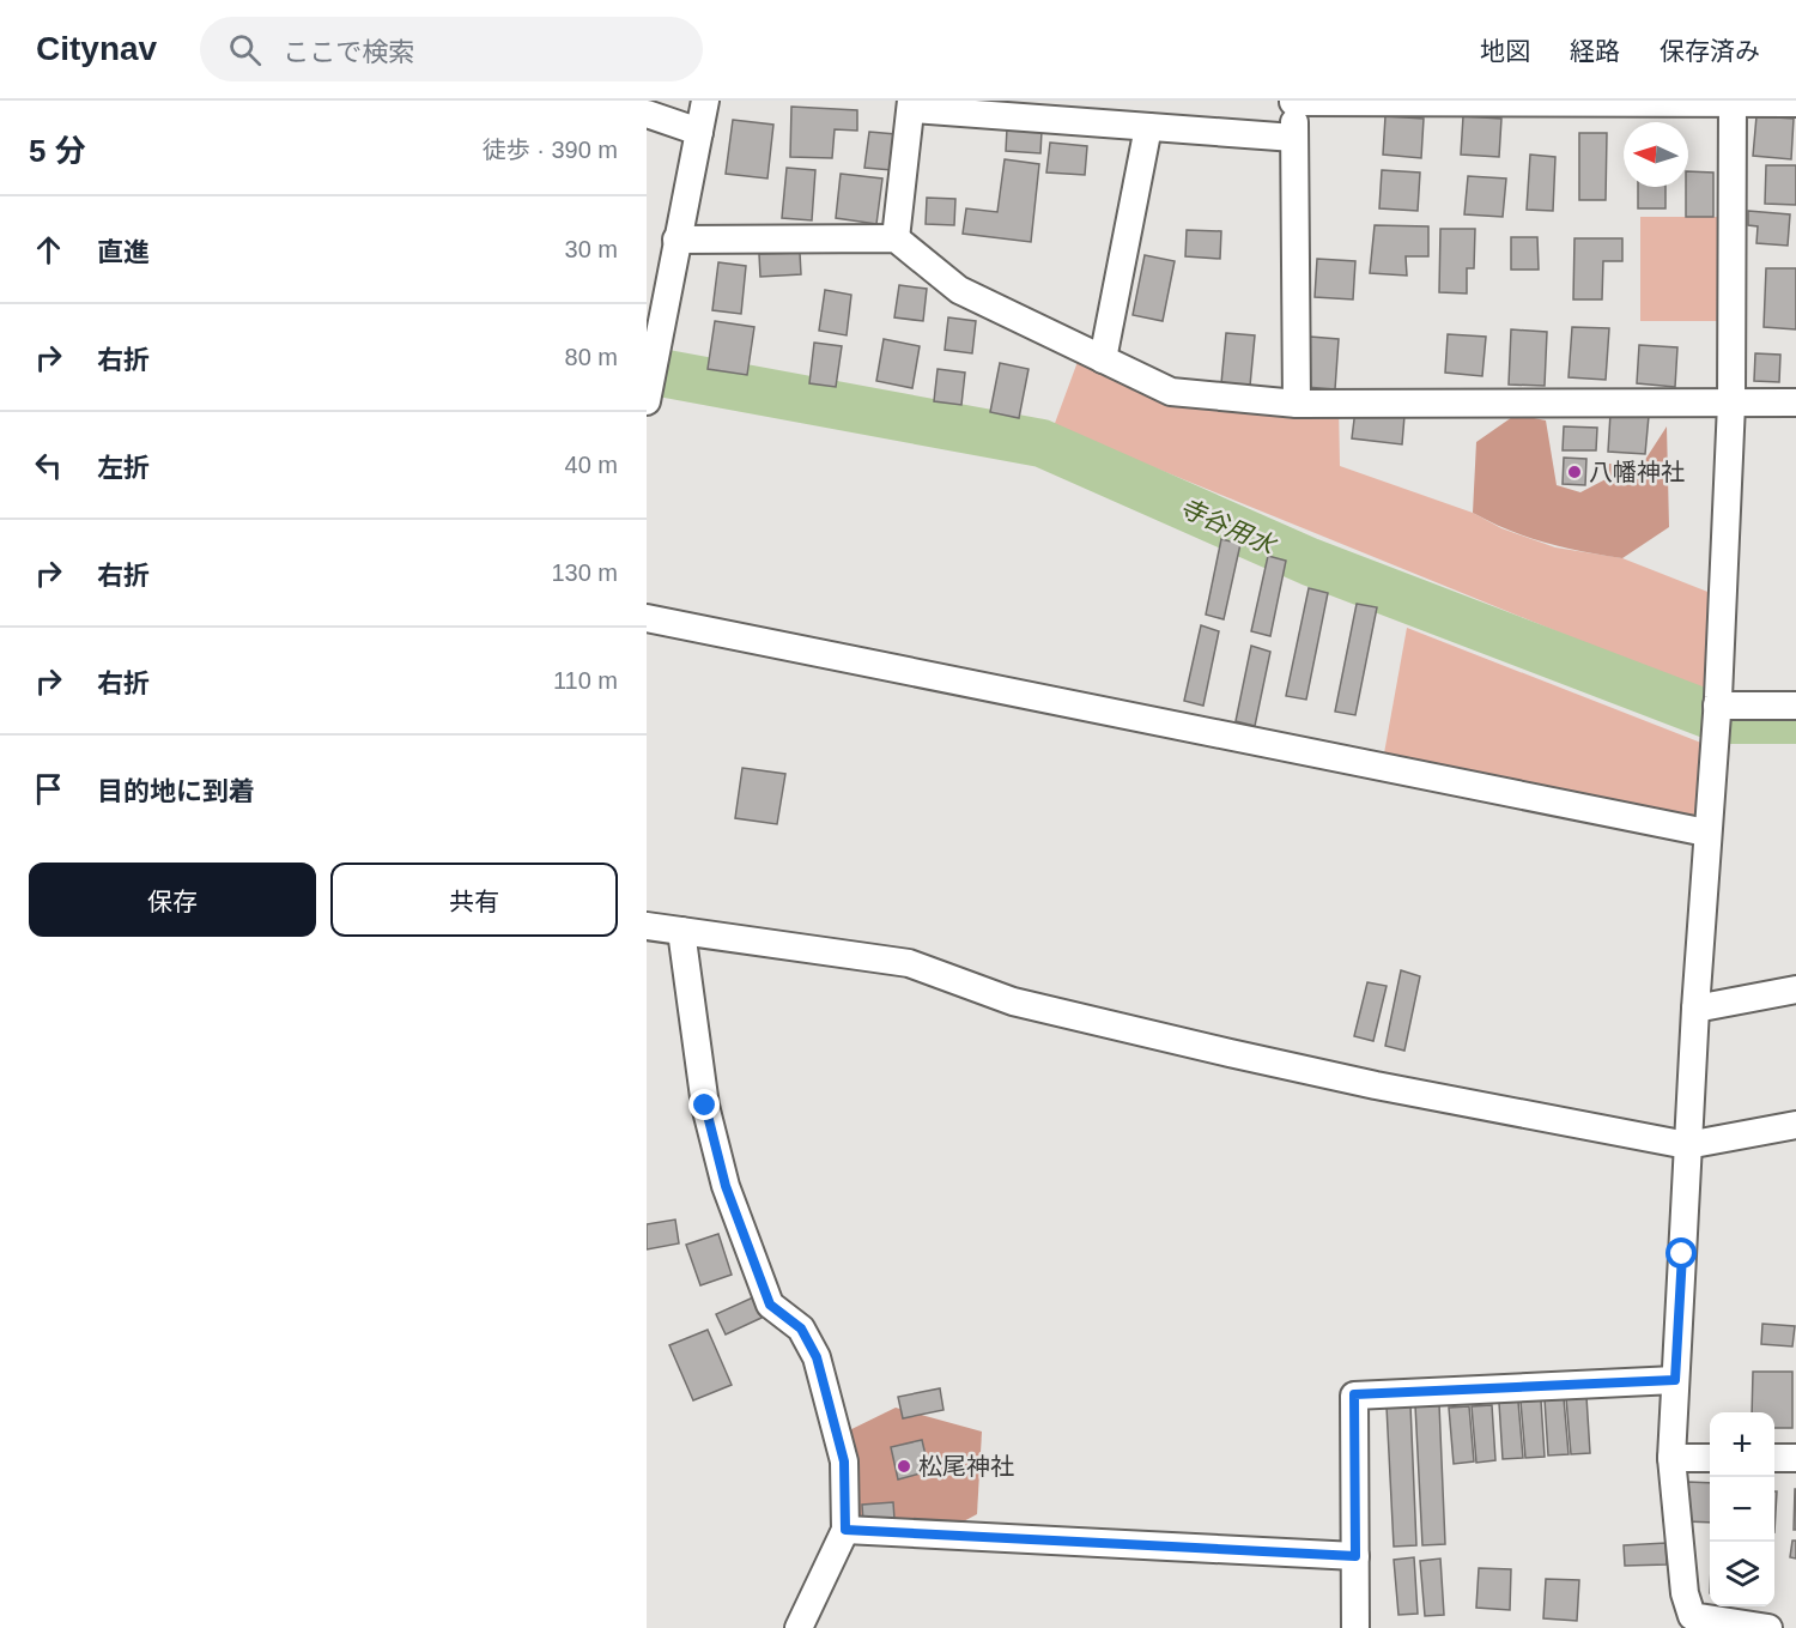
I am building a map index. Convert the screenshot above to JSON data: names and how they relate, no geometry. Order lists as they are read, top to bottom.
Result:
{
  "water": ["寺谷用水"],
  "places": ["八幡神社", "松尾神社"],
  "north": "left",
  "page": {
    "header": "Citynav",
    "search": "ここで検索",
    "nav": ["地図", "経路", "保存済み"],
    "heading": ["5 分", "徒歩 · 390 m"],
    "list": [
      ["直進", "30 m"],
      ["右折", "80 m"],
      ["左折", "40 m"],
      ["右折", "130 m"],
      ["右折", "110 m"],
      "目的地に到着"
    ],
    "buttons": ["保存", "共有"],
    "map_buttons": ["+", "−"]
  }
}
